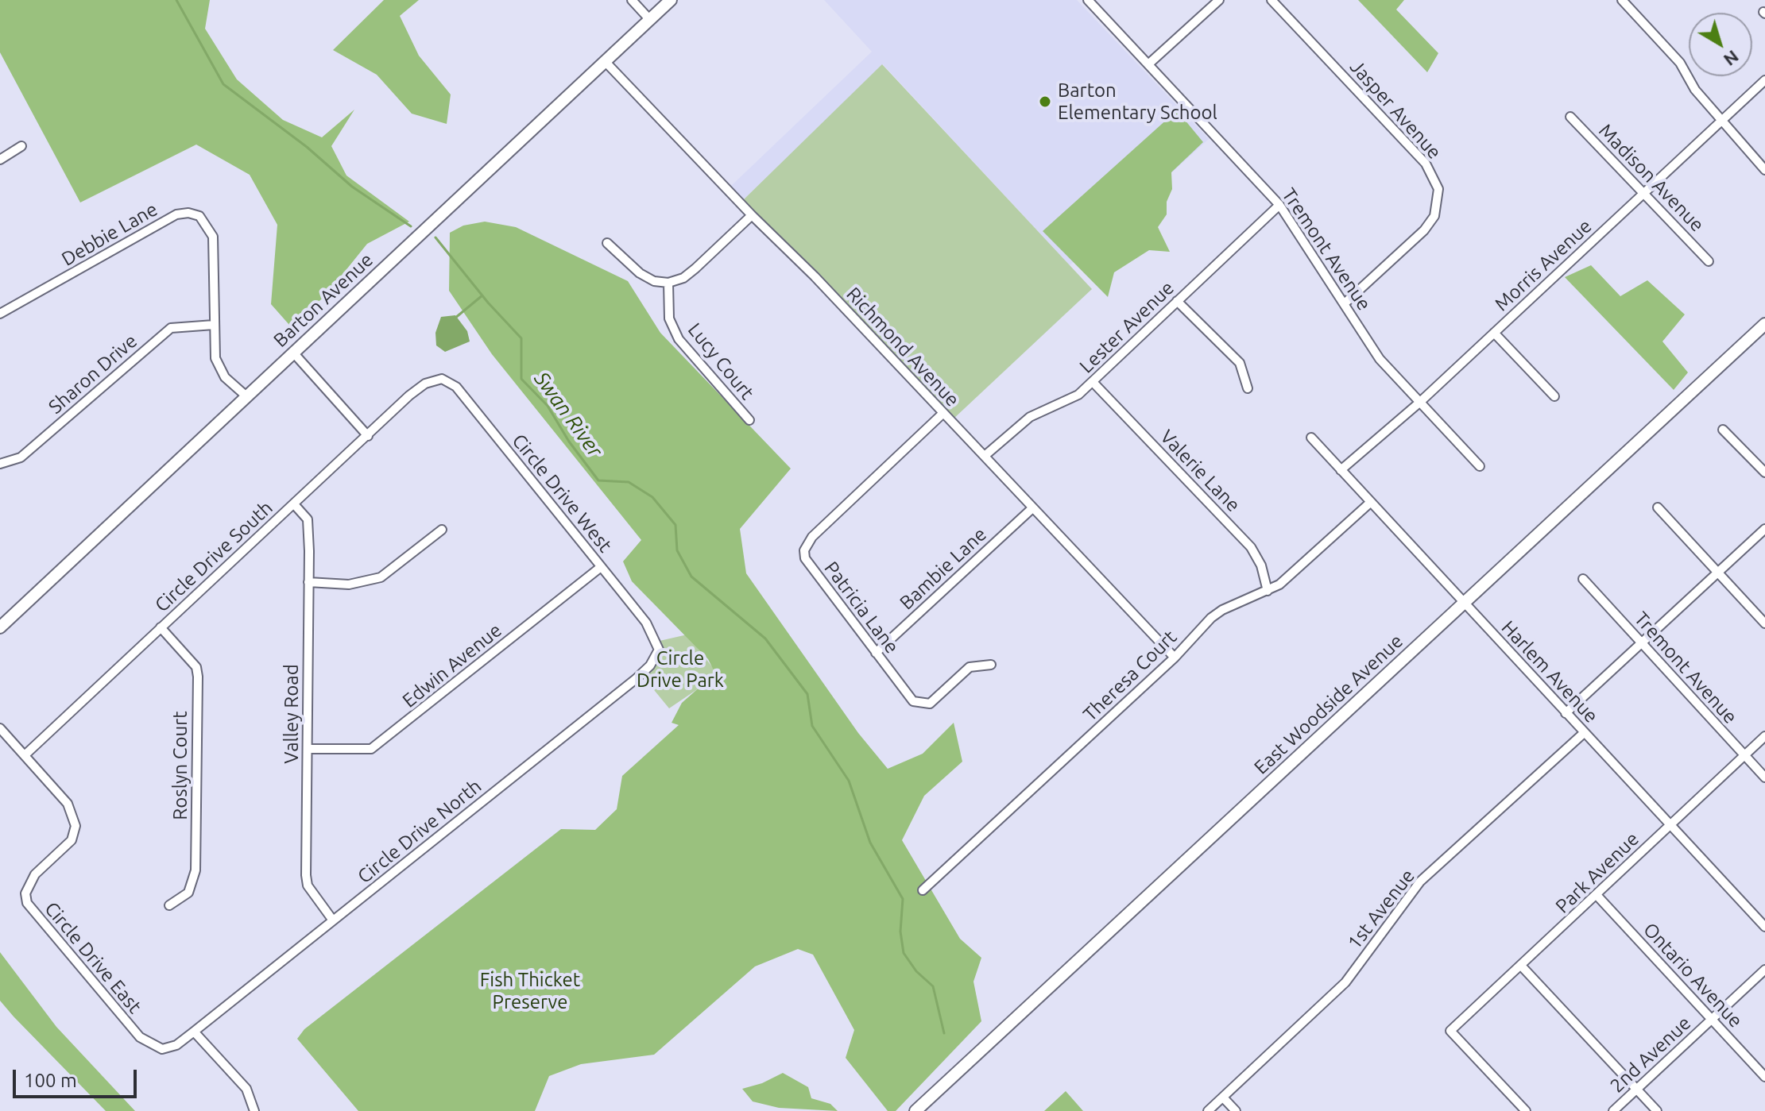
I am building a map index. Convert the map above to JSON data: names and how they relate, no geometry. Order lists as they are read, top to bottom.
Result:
{
  "streets": {
    "main road": ["Barton Avenue", "East Woodside Avenue"],
    "street": [
      "Jasper Avenue",
      "Madison Avenue",
      "Debbie Lane",
      "Tremont Avenue",
      "Morris Avenue",
      "Lester Avenue",
      "Richmond Avenue",
      "Lucy Court",
      "Sharon Drive",
      "Valerie Lane",
      "Circle Drive West",
      "Circle Drive South",
      "Bambie Lane",
      "Patricia Lane",
      "Edwin Avenue",
      "Harlem Avenue",
      "Theresa Court",
      "Valley Road",
      "Roslyn Court",
      "Circle Drive North",
      "Park Avenue",
      "1st Avenue",
      "Circle Drive East",
      "Ontario Avenue",
      "2nd Avenue"
    ]
  },
  "crossings": [
    ["Jasper Avenue", "Tremont Avenue"],
    ["Madison Avenue", "Morris Avenue"],
    ["Debbie Lane", "Barton Avenue"],
    ["Debbie Lane", "Sharon Drive"],
    ["Tremont Avenue", "Morris Avenue"],
    ["Tremont Avenue", "Lester Avenue"],
    ["Tremont Avenue", "Park Avenue"],
    ["Morris Avenue", "Harlem Avenue"],
    ["Barton Avenue", "Richmond Avenue"],
    ["Lester Avenue", "Richmond Avenue"],
    ["Lester Avenue", "Valerie Lane"],
    ["Richmond Avenue", "Bambie Lane"],
    ["Richmond Avenue", "Patricia Lane"],
    ["Richmond Avenue", "Theresa Court"],
    ["Valerie Lane", "Theresa Court"],
    ["Circle Drive West", "Circle Drive South"],
    ["Circle Drive West", "Edwin Avenue"],
    ["Circle Drive West", "Circle Drive North"],
    ["Circle Drive South", "Valley Road"],
    ["Circle Drive South", "Roslyn Court"],
    ["Circle Drive South", "Circle Drive East"],
    ["Bambie Lane", "Patricia Lane"],
    ["Edwin Avenue", "Valley Road"],
    ["Harlem Avenue", "Theresa Court"],
    ["Harlem Avenue", "East Woodside Avenue"],
    ["Harlem Avenue", "Park Avenue"],
    ["Harlem Avenue", "1st Avenue"],
    ["Valley Road", "Circle Drive North"],
    ["Circle Drive North", "Circle Drive East"],
    ["Park Avenue", "Ontario Avenue"],
    ["Ontario Avenue", "2nd Avenue"]
  ],
  "water": ["Swan River"],
  "parks": ["Circle Drive Park", "Fish Thicket Preserve"],
  "places": ["Barton Elementary School"],
  "scale_bar": "100 m",
  "north": "bottom right"
}
